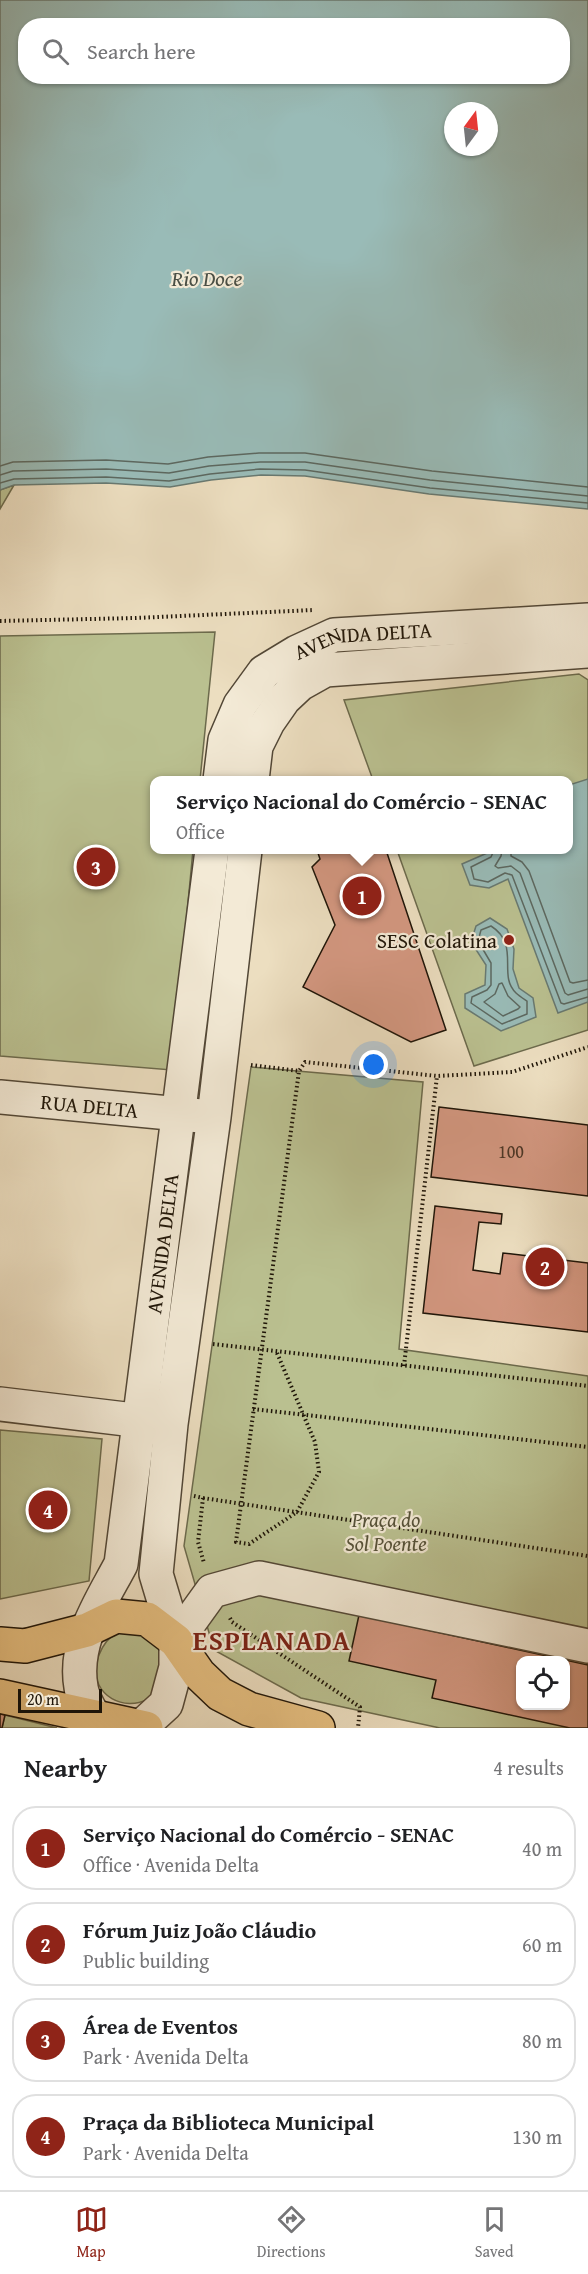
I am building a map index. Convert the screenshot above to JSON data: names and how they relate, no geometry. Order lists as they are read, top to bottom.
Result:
{
  "streets": {
    "street": ["AVENIDA DELTA", "RUA DELTA"]
  },
  "crossings": [
    ["AVENIDA DELTA", "RUA DELTA"]
  ],
  "districts": ["ESPLANADA"],
  "water": ["Rio Doce"],
  "parks": ["Praça do Sol Poente"],
  "places": ["SESC Colatina"],
  "house_numbers": ["100"],
  "scale_bar": "20 m",
  "north": "top",
  "page": {
    "search": "Search here",
    "popup": ["Serviço Nacional do Comércio - SENAC", "Office"],
    "pins": [
      "3",
      "1",
      "2",
      "4"
    ],
    "scale": "20 m",
    "heading": ["Nearby", "4 results"],
    "list": [
      {
        "mark": "1",
        "name": "Serviço Nacional do Comércio - SENAC",
        "note": "Office · Avenida Delta",
        "value": "40 m"
      },
      {
        "mark": "2",
        "name": "Fórum Juiz João Cláudio",
        "note": "Public building",
        "value": "60 m"
      },
      {
        "mark": "3",
        "name": "Área de Eventos",
        "note": "Park · Avenida Delta",
        "value": "80 m"
      },
      {
        "mark": "4",
        "name": "Praça da Biblioteca Municipal",
        "note": "Park · Avenida Delta",
        "value": "130 m"
      }
    ],
    "nav": ["Map", "Directions", "Saved"]
  }
}
